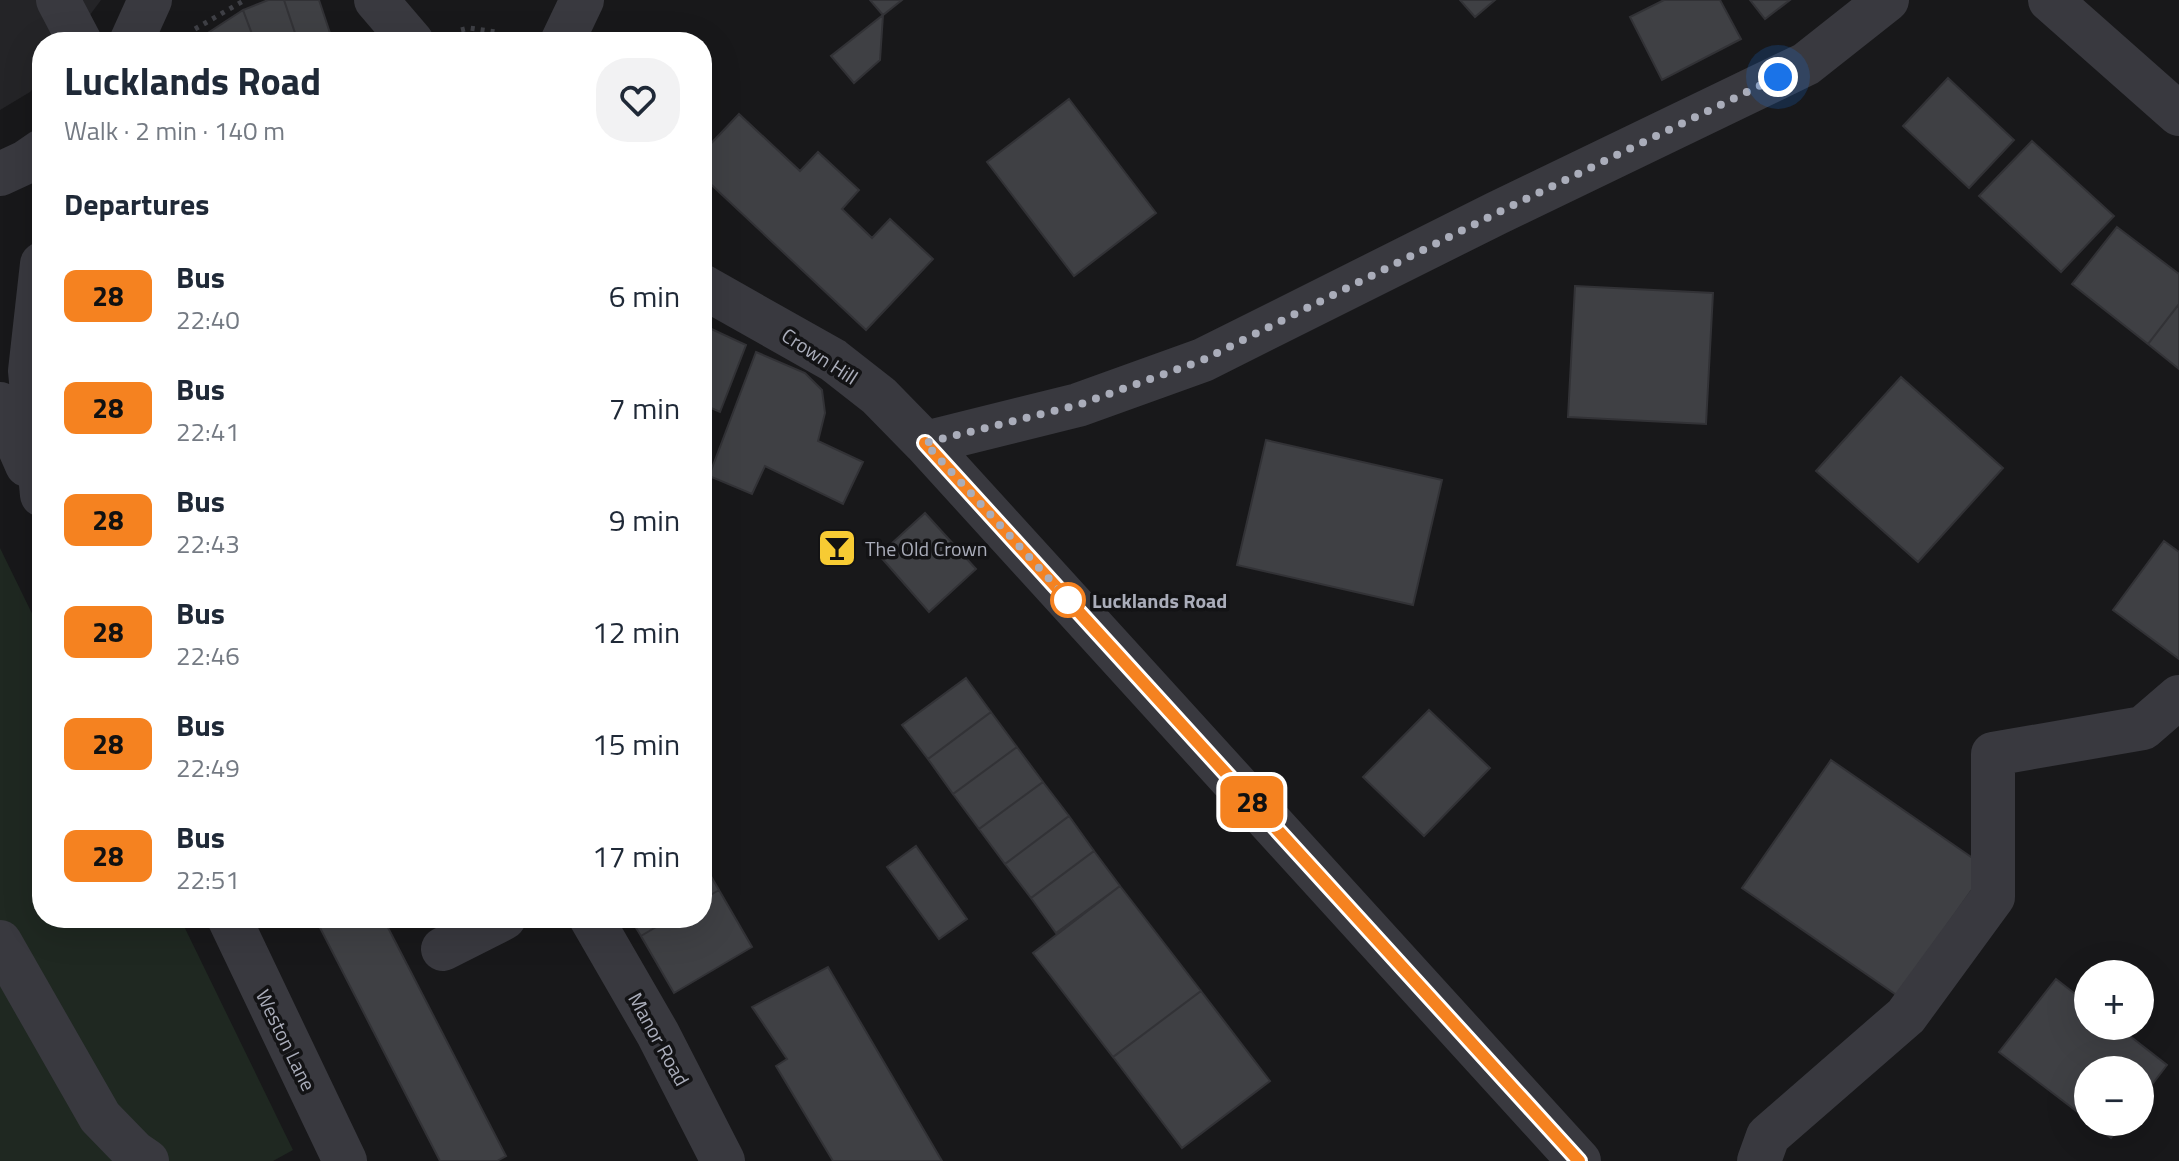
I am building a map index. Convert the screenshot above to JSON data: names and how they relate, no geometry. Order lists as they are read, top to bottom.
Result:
{
  "streets": {
    "street": ["Crown Hill", "Manor Road", "Weston Lane"]
  },
  "places": {
    "bar": ["The Old Crown"],
    "other": ["Lucklands Road"]
  },
  "lines": ["bus line 28"],
  "page": {
    "on_map": "28",
    "heading": [
      ["Lucklands Road", "Walk · 2 min · 140 m"],
      "Departures"
    ],
    "list": [
      {
        "mark": "28",
        "name": "Bus",
        "note": "22:40",
        "value": "6 min"
      },
      {
        "mark": "28",
        "name": "Bus",
        "note": "22:41",
        "value": "7 min"
      },
      {
        "mark": "28",
        "name": "Bus",
        "note": "22:43",
        "value": "9 min"
      },
      {
        "mark": "28",
        "name": "Bus",
        "note": "22:46",
        "value": "12 min"
      },
      {
        "mark": "28",
        "name": "Bus",
        "note": "22:49",
        "value": "15 min"
      },
      {
        "mark": "28",
        "name": "Bus",
        "note": "22:51",
        "value": "17 min"
      }
    ],
    "map_buttons": ["+", "−"]
  }
}
